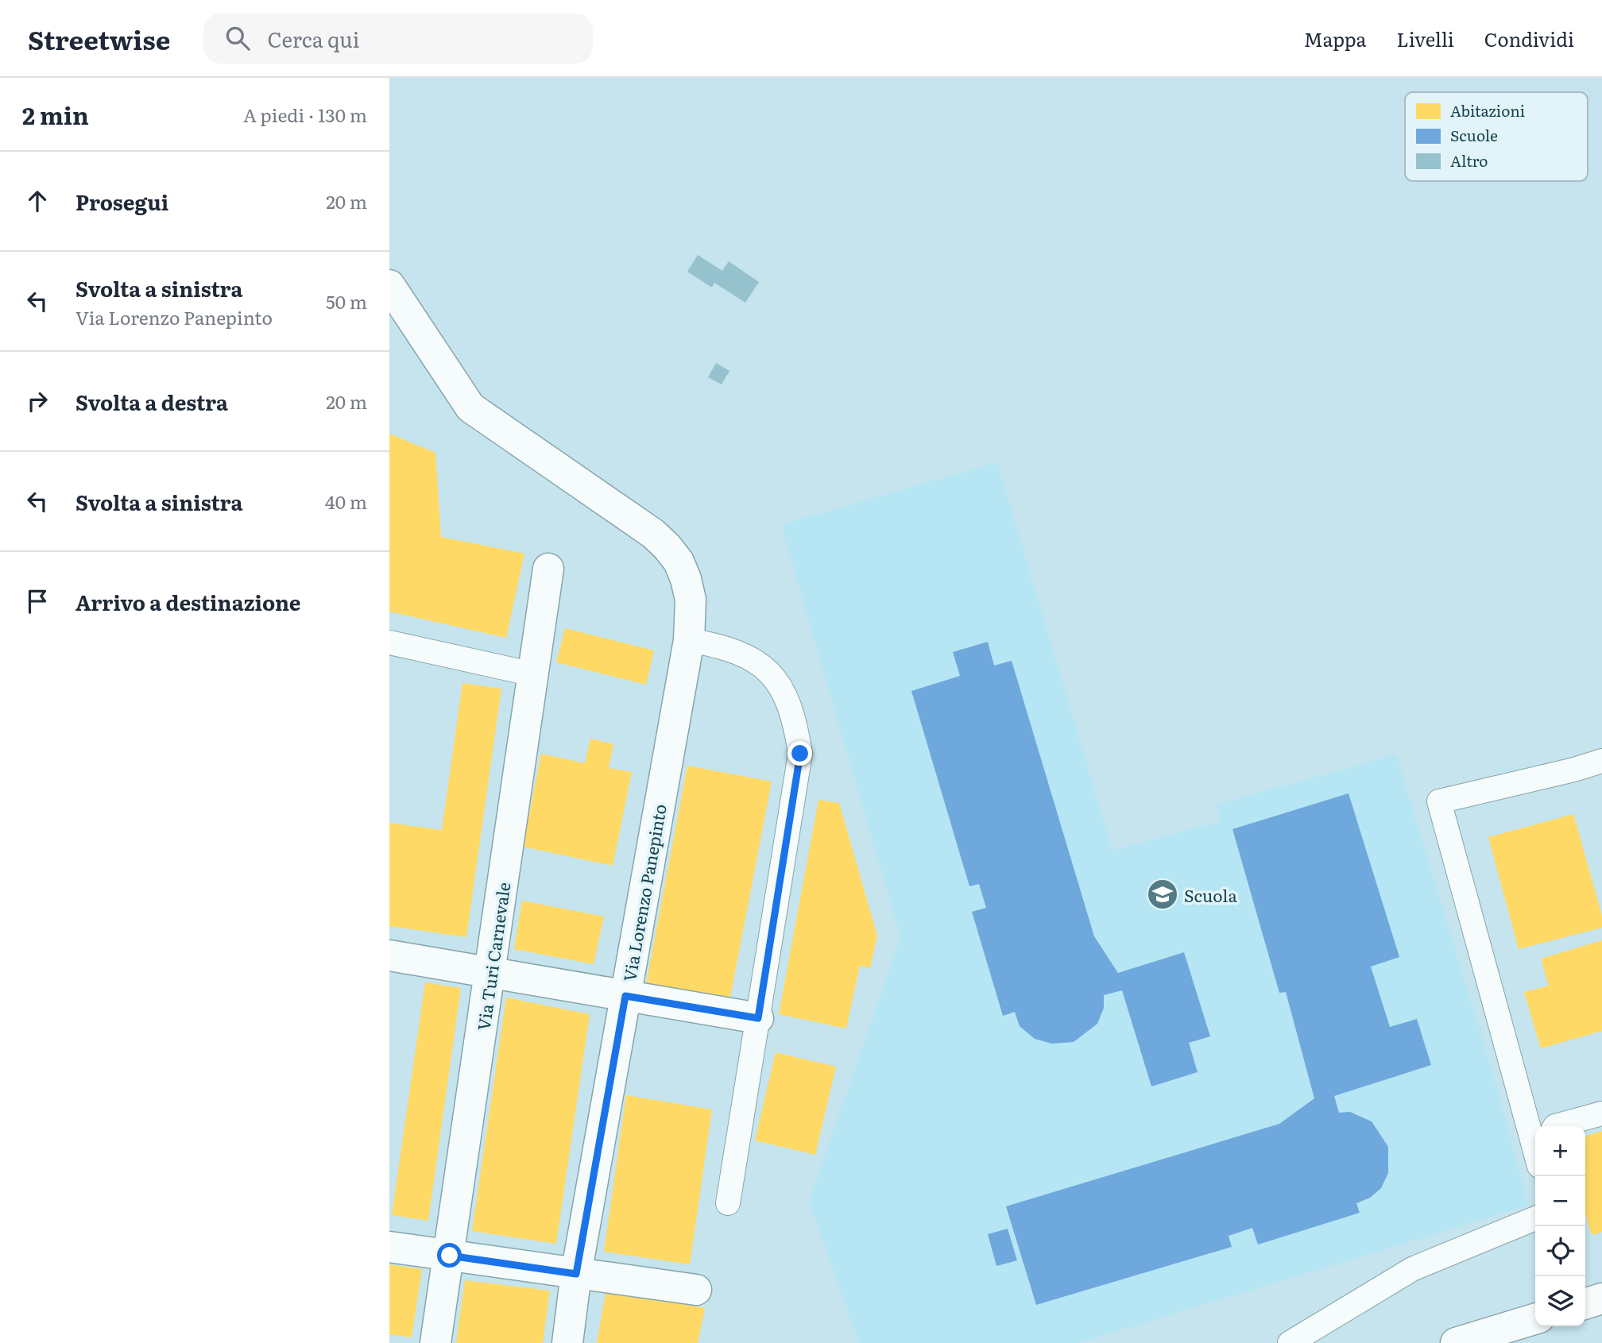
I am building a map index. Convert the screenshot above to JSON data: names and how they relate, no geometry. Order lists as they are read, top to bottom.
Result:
{
  "streets": {
    "street": ["Via Lorenzo Panepinto", "Via Turi Carnevale"]
  },
  "places": {
    "school or university": ["Scuola"]
  },
  "legend": ["Abitazioni", "Scuole", "Altro"],
  "page": {
    "header": "Streetwise",
    "search": "Cerca qui",
    "nav": ["Mappa", "Livelli", "Condividi"],
    "heading": ["2 min", "A piedi · 130 m"],
    "list": [
      ["Prosegui", "20 m"],
      ["Svolta a sinistra", "Via Lorenzo Panepinto", "50 m"],
      ["Svolta a destra", "20 m"],
      ["Svolta a sinistra", "40 m"],
      "Arrivo a destinazione"
    ],
    "map_buttons": ["+", "−"]
  }
}
